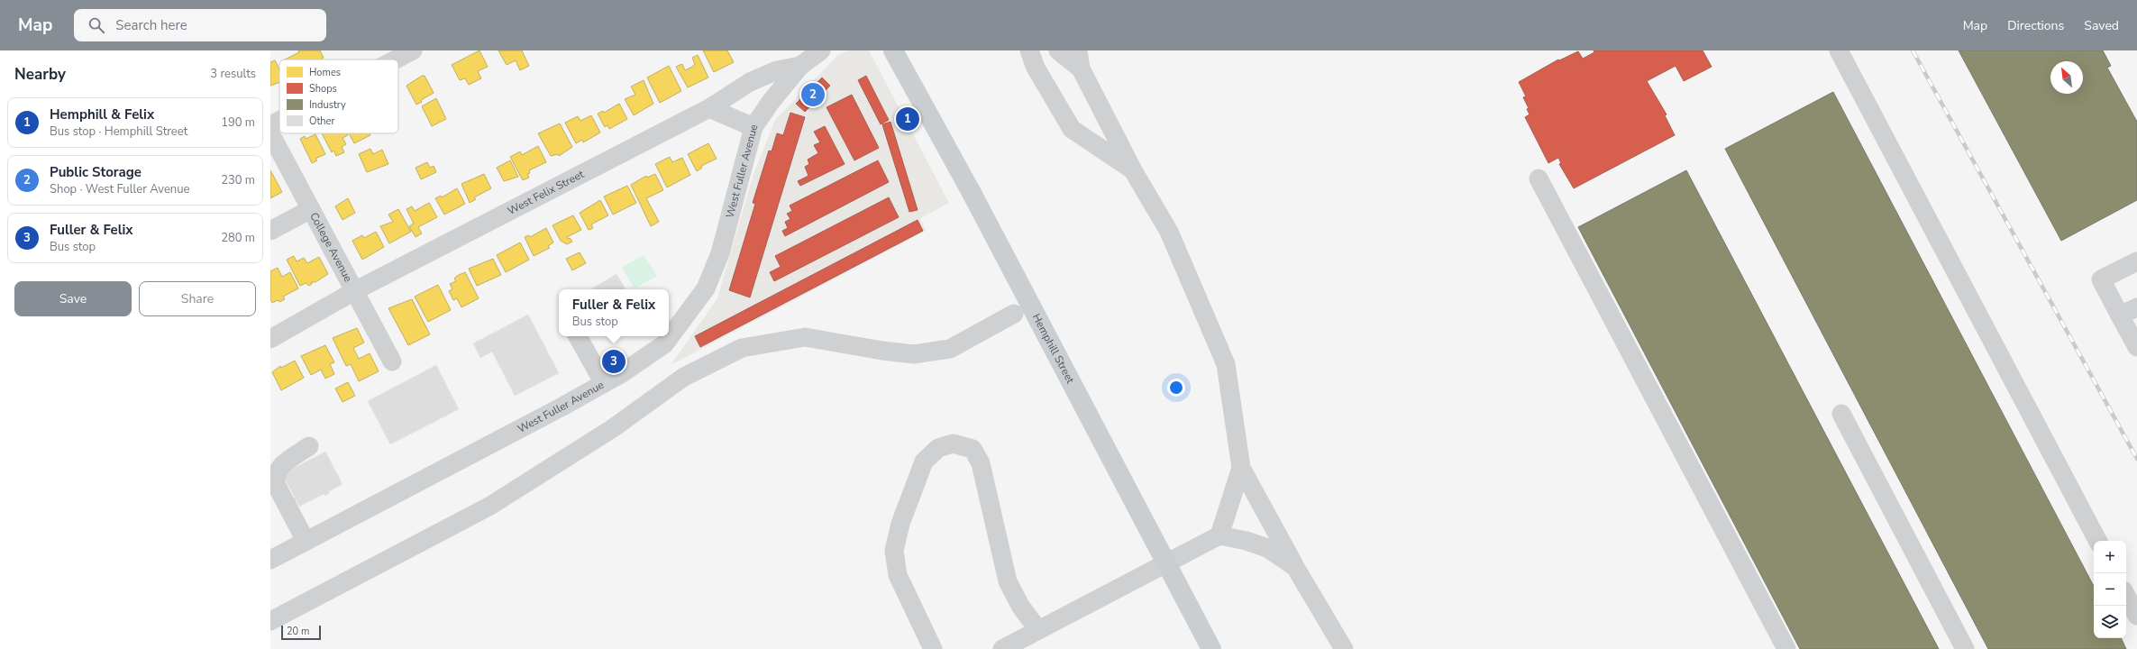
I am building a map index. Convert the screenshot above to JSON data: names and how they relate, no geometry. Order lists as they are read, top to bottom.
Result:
{
  "streets": {
    "main road": ["Hemphill Street"],
    "street": ["West Fuller Avenue", "West Felix Street", "College Avenue"]
  },
  "crossings": [
    ["West Fuller Avenue", "West Felix Street"],
    ["West Felix Street", "College Avenue"]
  ],
  "legend": [
    "Homes",
    "Shops",
    "Industry",
    "Other"
  ],
  "scale_bar": "20 m",
  "north": "top left",
  "page": {
    "header": "Map",
    "search": "Search here",
    "nav": ["Map", "Directions", "Saved"],
    "heading": ["Nearby", "3 results"],
    "pins": ["2", "1", "3"],
    "list": [
      {
        "mark": "1",
        "name": "Hemphill & Felix",
        "note": "Bus stop · Hemphill Street",
        "value": "190 m"
      },
      {
        "mark": "2",
        "name": "Public Storage",
        "note": "Shop · West Fuller Avenue",
        "value": "230 m"
      },
      {
        "mark": "3",
        "name": "Fuller & Felix",
        "note": "Bus stop",
        "value": "280 m"
      }
    ],
    "buttons": ["Save", "Share"],
    "popup": ["Fuller & Felix", "Bus stop"],
    "map_buttons": ["+", "−"],
    "scale": "20 m"
  }
}
